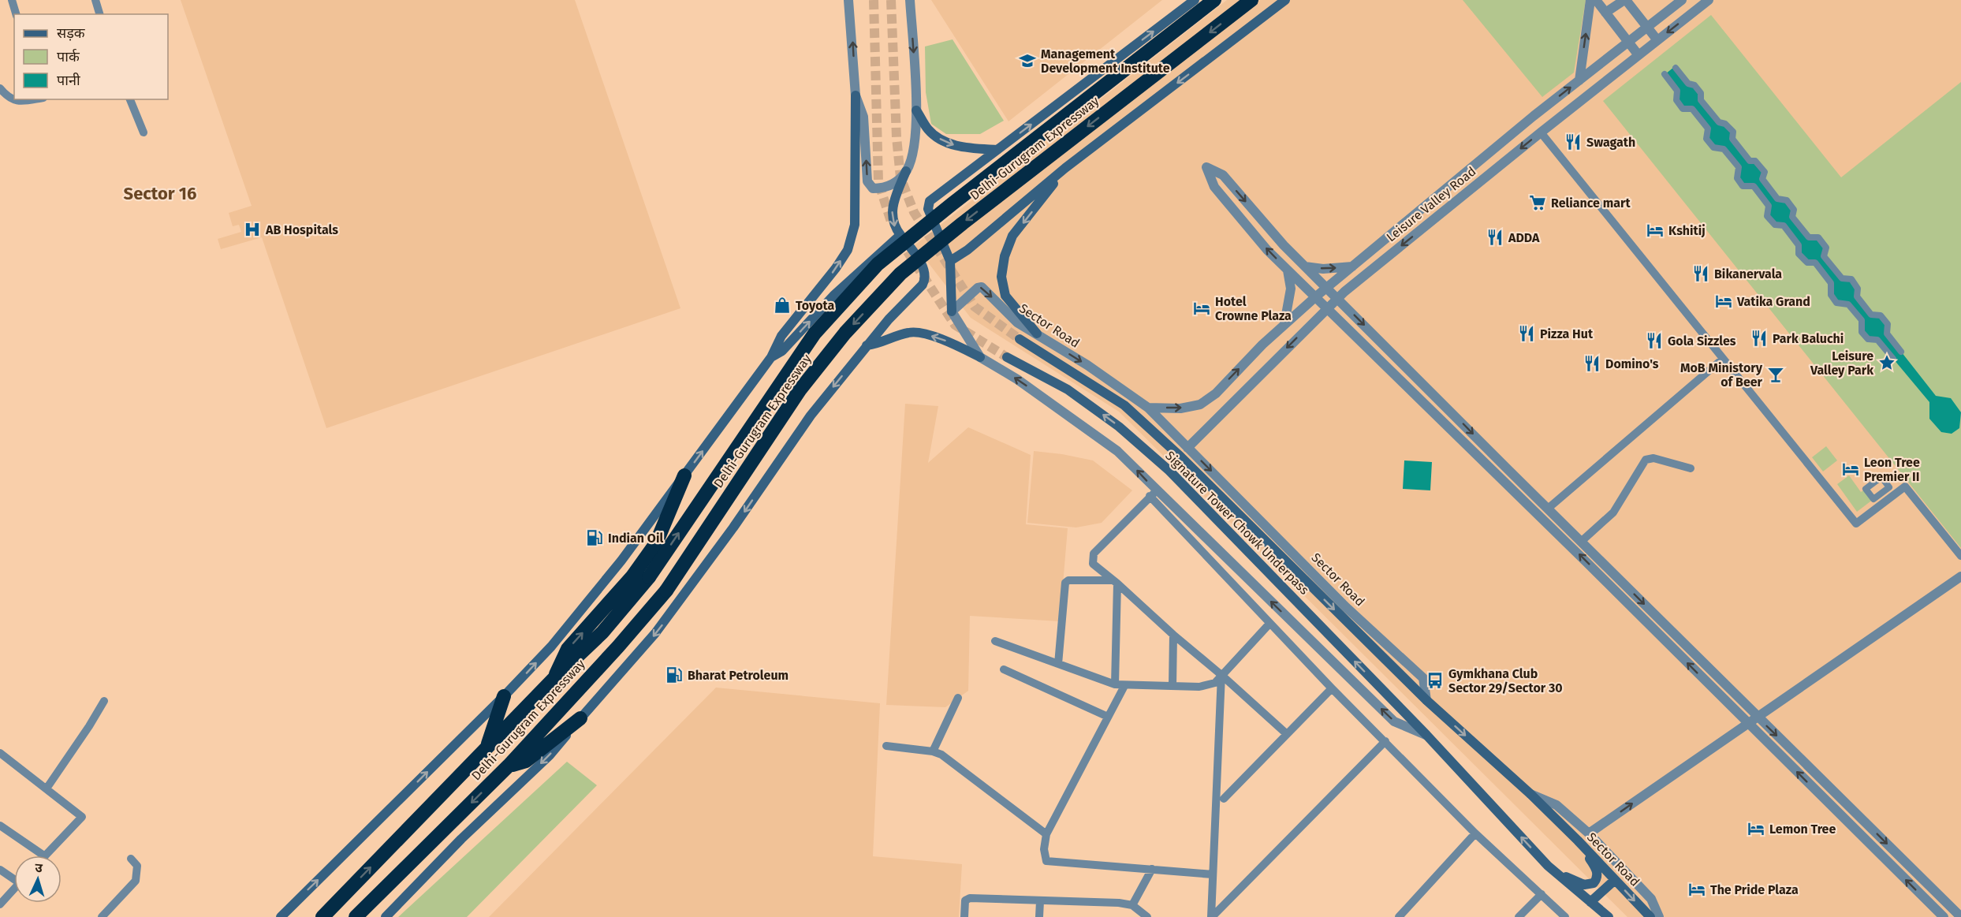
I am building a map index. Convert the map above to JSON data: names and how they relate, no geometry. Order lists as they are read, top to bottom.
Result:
{
  "streets": {
    "highway": ["Delhi-Gurugram Expressway"],
    "main road": ["Sector Road", "Signature Tower Chowk Underpass"],
    "street": ["Leisure Valley Road"]
  },
  "crossings": [
    ["Leisure Valley Road", "Sector Road"],
    ["Sector Road", "Signature Tower Chowk Underpass"]
  ],
  "districts": ["Sector 16"],
  "places": {
    "school or university": ["Management Development Institute"],
    "restaurant": [
      "Swagath",
      "ADDA",
      "Bikanervala",
      "Pizza Hut",
      "Park Baluchi",
      "Gola Sizzles",
      "Domino's"
    ],
    "supermarket": ["Reliance mart"],
    "hospital": ["AB Hospitals"],
    "hotel": [
      "Kshitij",
      "Vatika Grand",
      "Hotel Crowne Plaza",
      "Leon Tree Premier II",
      "Lemon Tree",
      "The Pride Plaza"
    ],
    "shop": ["Toyota"],
    "place": ["Leisure Valley Park"],
    "bar": ["MoB Ministory of Beer"],
    "fuel station": ["Indian Oil", "Bharat Petroleum"],
    "bus stop": ["Gymkhana Club Sector 29/Sector 30"]
  },
  "legend": ["सड़क", "पार्क", "पानी"],
  "north": "top"
}
